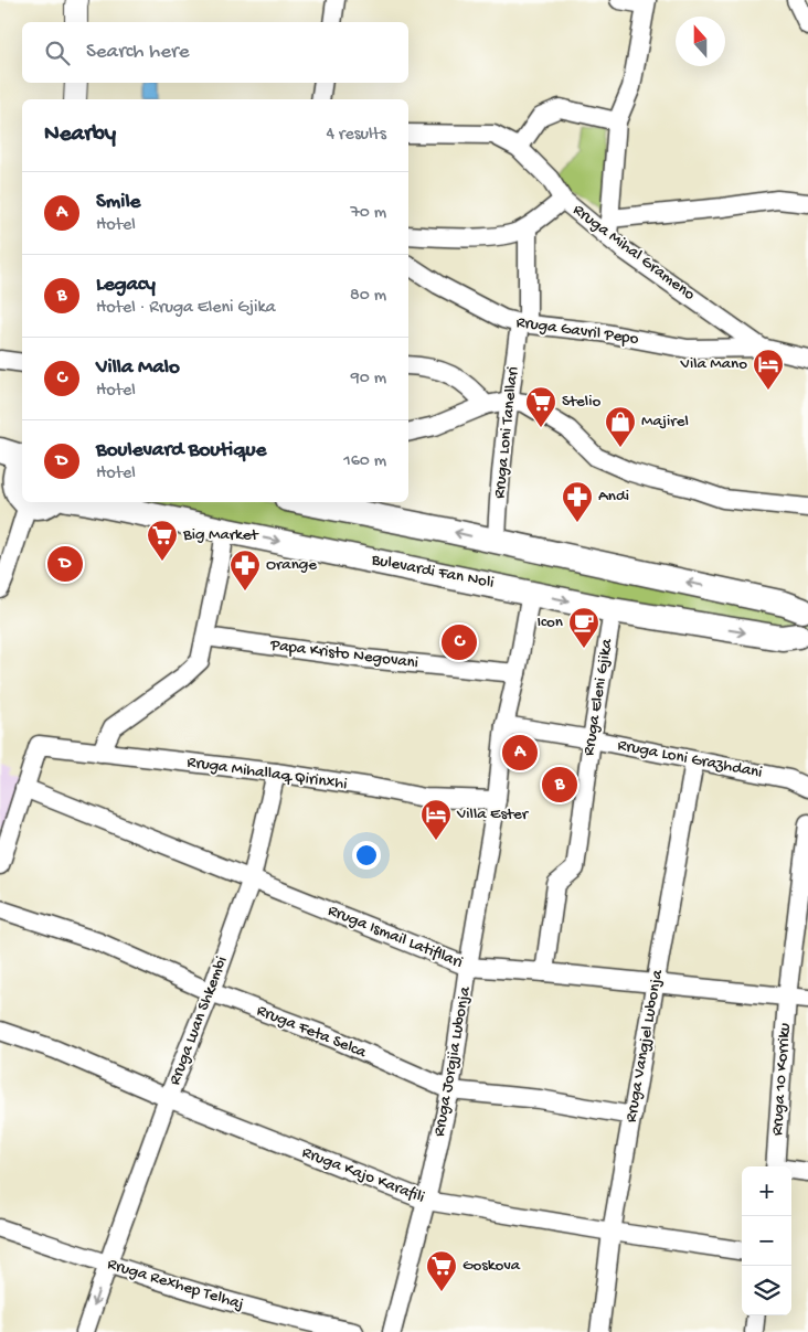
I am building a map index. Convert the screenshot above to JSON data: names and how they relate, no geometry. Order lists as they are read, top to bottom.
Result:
{
  "streets": {
    "main road": ["Bulevardi Fan Noli"],
    "street": [
      "Rruga Mihal Grameno",
      "Rruga Gavril Pepo",
      "Rruga Loni Tanellari",
      "Papa Kristo Negovani",
      "Rruga Eleni Gjika",
      "Rruga Loni Grazhdani",
      "Rruga Mihallaq Qirinxhi",
      "Rruga Ismail Latifllari",
      "Rruga Luan Shkembi",
      "Rruga Feta Selca",
      "Rruga Vangjel Lubonja",
      "Rruga Jorgjia Lubonja",
      "Rruga 10 Korriku",
      "Rruga Kajo Karafili",
      "Rruga Rexhep Telhaj"
    ]
  },
  "crossings": [
    ["Rruga Mihal Grameno", "Rruga Gavril Pepo"],
    ["Rruga Gavril Pepo", "Rruga Loni Tanellari"],
    ["Rruga Loni Tanellari", "Bulevardi Fan Noli"],
    ["Bulevardi Fan Noli", "Rruga Eleni Gjika"],
    ["Bulevardi Fan Noli", "Rruga Jorgjia Lubonja"],
    ["Papa Kristo Negovani", "Rruga Jorgjia Lubonja"],
    ["Rruga Eleni Gjika", "Rruga Loni Grazhdani"],
    ["Rruga Eleni Gjika", "Rruga Ismail Latifllari"],
    ["Rruga Loni Grazhdani", "Rruga Vangjel Lubonja"],
    ["Rruga Loni Grazhdani", "Rruga Jorgjia Lubonja"],
    ["Rruga Mihallaq Qirinxhi", "Rruga Ismail Latifllari"],
    ["Rruga Mihallaq Qirinxhi", "Rruga Luan Shkembi"],
    ["Rruga Mihallaq Qirinxhi", "Rruga Jorgjia Lubonja"],
    ["Rruga Ismail Latifllari", "Rruga Luan Shkembi"],
    ["Rruga Ismail Latifllari", "Rruga Vangjel Lubonja"],
    ["Rruga Ismail Latifllari", "Rruga Jorgjia Lubonja"],
    ["Rruga Ismail Latifllari", "Rruga 10 Korriku"],
    ["Rruga Luan Shkembi", "Rruga Feta Selca"],
    ["Rruga Luan Shkembi", "Rruga Kajo Karafili"],
    ["Rruga Luan Shkembi", "Rruga Rexhep Telhaj"],
    ["Rruga Feta Selca", "Rruga Vangjel Lubonja"],
    ["Rruga Feta Selca", "Rruga Jorgjia Lubonja"],
    ["Rruga Vangjel Lubonja", "Rruga Kajo Karafili"],
    ["Rruga Jorgjia Lubonja", "Rruga Kajo Karafili"]
  ],
  "places": {
    "hotel": ["Vila Mano", "Villa Ester"],
    "supermarket": ["Stelio", "Big Market", "Goskova"],
    "shop": ["Majirel"],
    "pharmacy": ["Andi", "Orange"],
    "cafe": ["Icon"]
  },
  "north": "top",
  "page": {
    "search": "Search here",
    "heading": ["Nearby", "4 results"],
    "list": [
      {
        "mark": "A",
        "name": "Smile",
        "note": "Hotel",
        "value": "70 m"
      },
      {
        "mark": "B",
        "name": "Legacy",
        "note": "Hotel · Rruga Eleni Gjika",
        "value": "80 m"
      },
      {
        "mark": "C",
        "name": "Villa Malo",
        "note": "Hotel",
        "value": "90 m"
      },
      {
        "mark": "D",
        "name": "Boulevard Boutique",
        "note": "Hotel",
        "value": "160 m"
      }
    ],
    "pins": [
      "D",
      "C",
      "A",
      "B"
    ],
    "map_buttons": ["+", "−"]
  }
}
